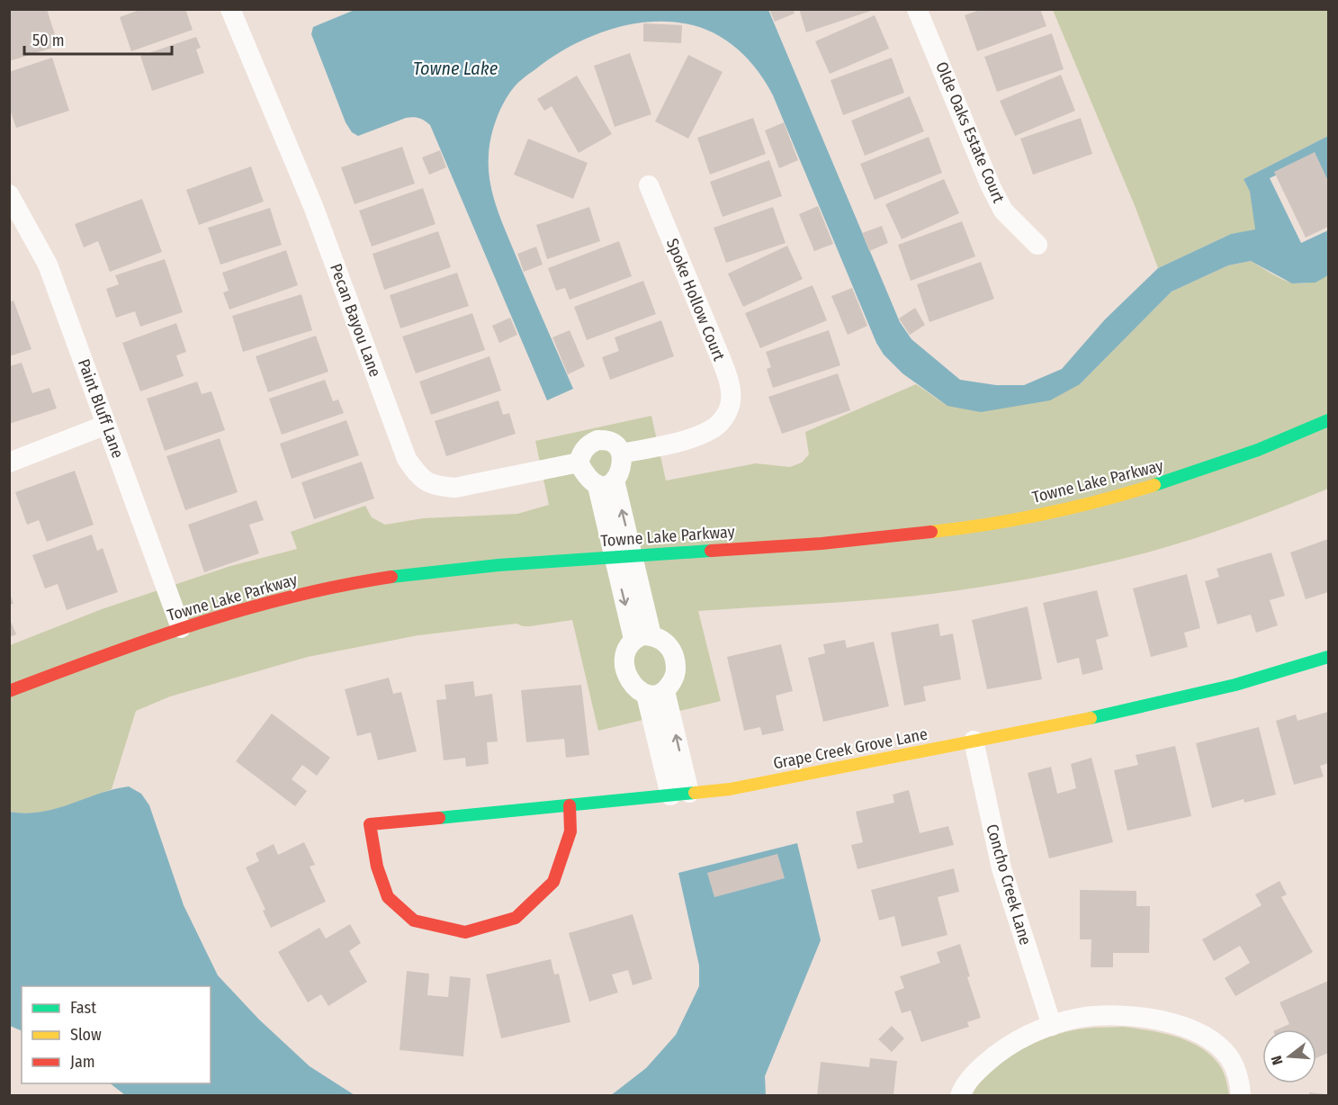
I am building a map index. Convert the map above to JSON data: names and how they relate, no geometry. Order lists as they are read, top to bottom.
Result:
{
  "streets": {
    "street": [
      "Olde Oaks Estate Court",
      "Spoke Hollow Court",
      "Pecan Bayou Lane",
      "Paint Bluff Lane",
      "Towne Lake Parkway",
      "Grape Creek Grove Lane",
      "Concho Creek Lane"
    ]
  },
  "crossings": [
    ["Spoke Hollow Court", "Pecan Bayou Lane"],
    ["Paint Bluff Lane", "Towne Lake Parkway"],
    ["Grape Creek Grove Lane", "Concho Creek Lane"]
  ],
  "water": ["Towne Lake"],
  "legend": ["Fast", "Slow", "Jam"],
  "scale_bar": "50 m",
  "north": "left"
}
